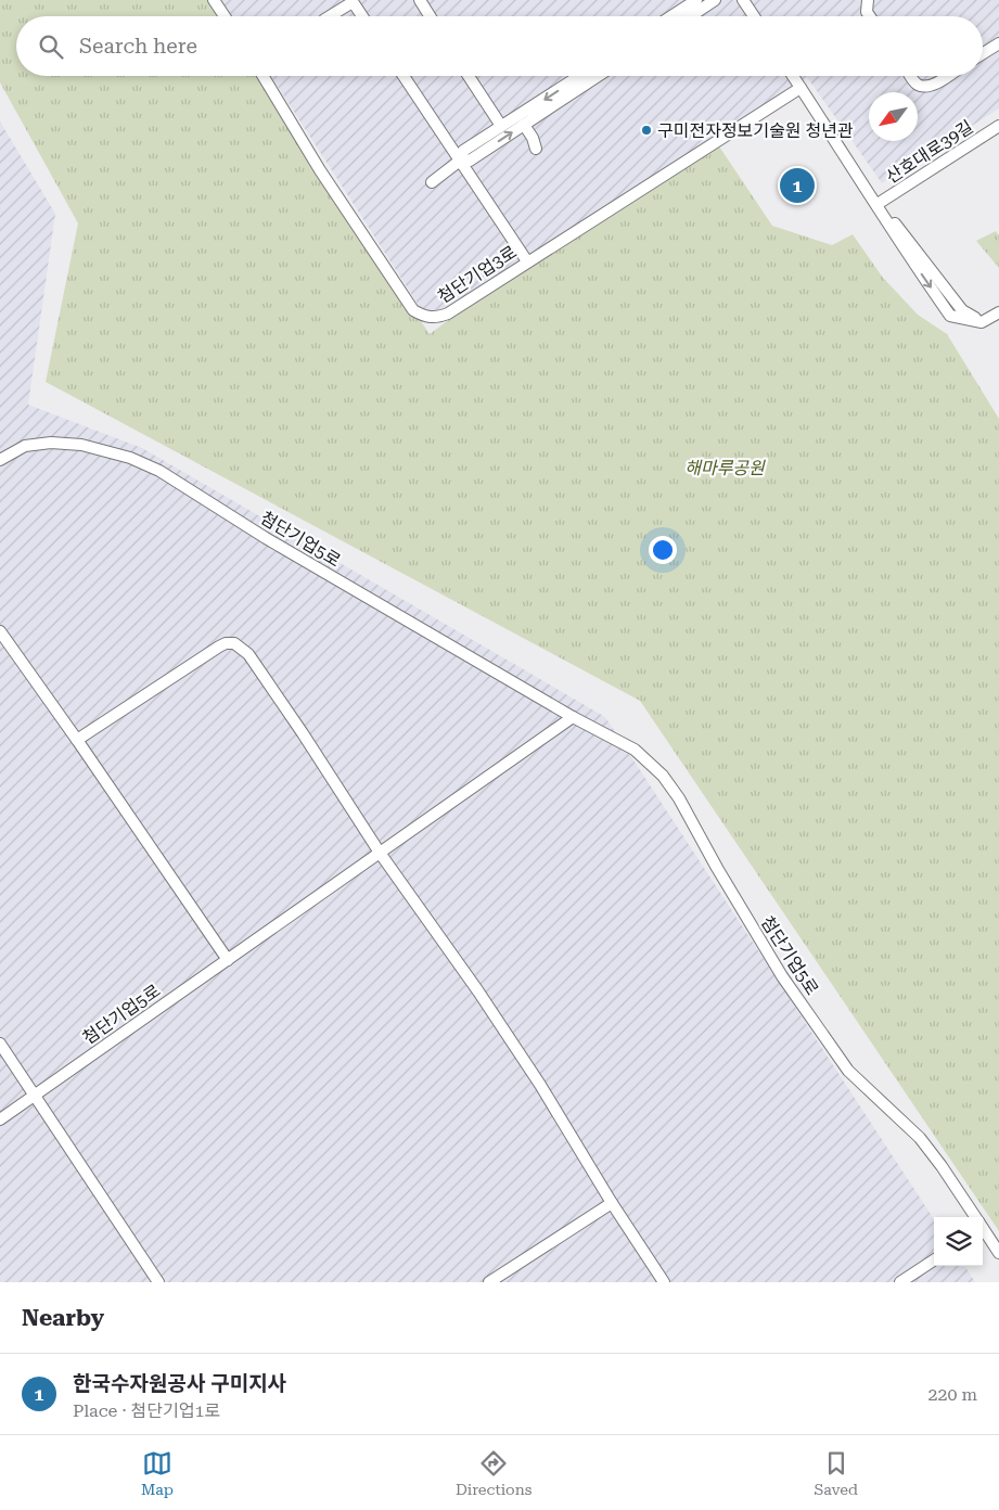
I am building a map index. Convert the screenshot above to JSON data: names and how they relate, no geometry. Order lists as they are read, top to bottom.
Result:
{
  "streets": {
    "street": ["산호대로39길", "첨단기업3로", "첨단기업5로"]
  },
  "parks": ["해마루공원"],
  "places": ["구미전자정보기술원 청년관"],
  "north": "bottom left",
  "page": {
    "search": "Search here",
    "pins": "1",
    "heading": "Nearby",
    "list": [
      {
        "mark": "1",
        "name": "한국수자원공사 구미지사",
        "note": "Place · 첨단기업1로",
        "value": "220 m"
      }
    ],
    "nav": ["Map", "Directions", "Saved"]
  }
}
